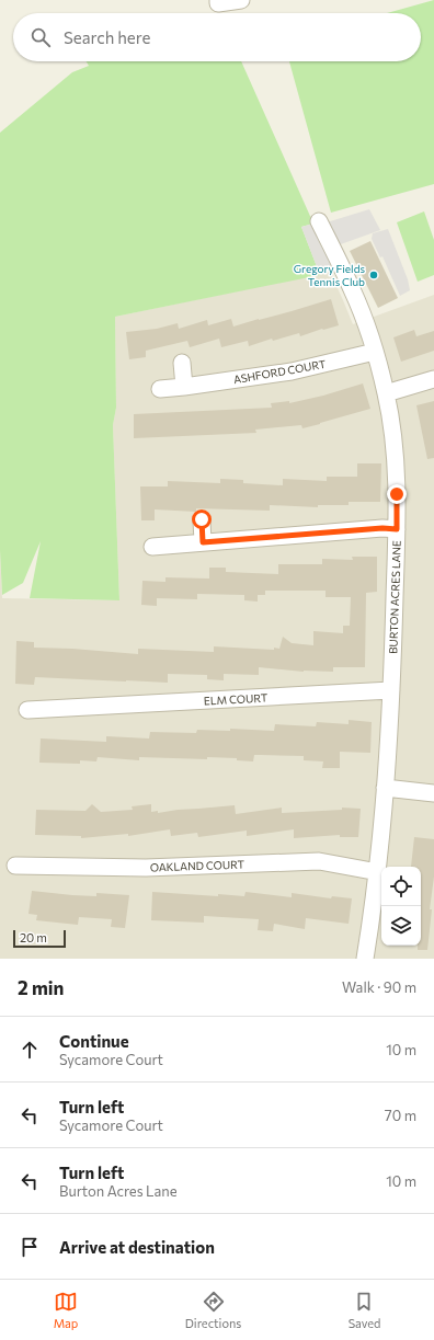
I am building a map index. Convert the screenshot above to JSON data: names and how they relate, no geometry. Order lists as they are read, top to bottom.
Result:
{
  "streets": {
    "street": [
      "ASHFORD COURT",
      "BURTON ACRES LANE",
      "ELM COURT",
      "OAKLAND COURT"
    ]
  },
  "crossings": [
    ["ASHFORD COURT", "BURTON ACRES LANE"],
    ["BURTON ACRES LANE", "ELM COURT"],
    ["BURTON ACRES LANE", "OAKLAND COURT"]
  ],
  "places": ["Gregory Fields Tennis Club"],
  "scale_bar": "20 m",
  "page": {
    "search": "Search here",
    "scale": "20 m",
    "heading": ["2 min", "Walk · 90 m"],
    "list": [
      ["Continue", "Sycamore Court", "10 m"],
      ["Turn left", "Sycamore Court", "70 m"],
      ["Turn left", "Burton Acres Lane", "10 m"],
      "Arrive at destination"
    ],
    "nav": ["Map", "Directions", "Saved"]
  }
}
